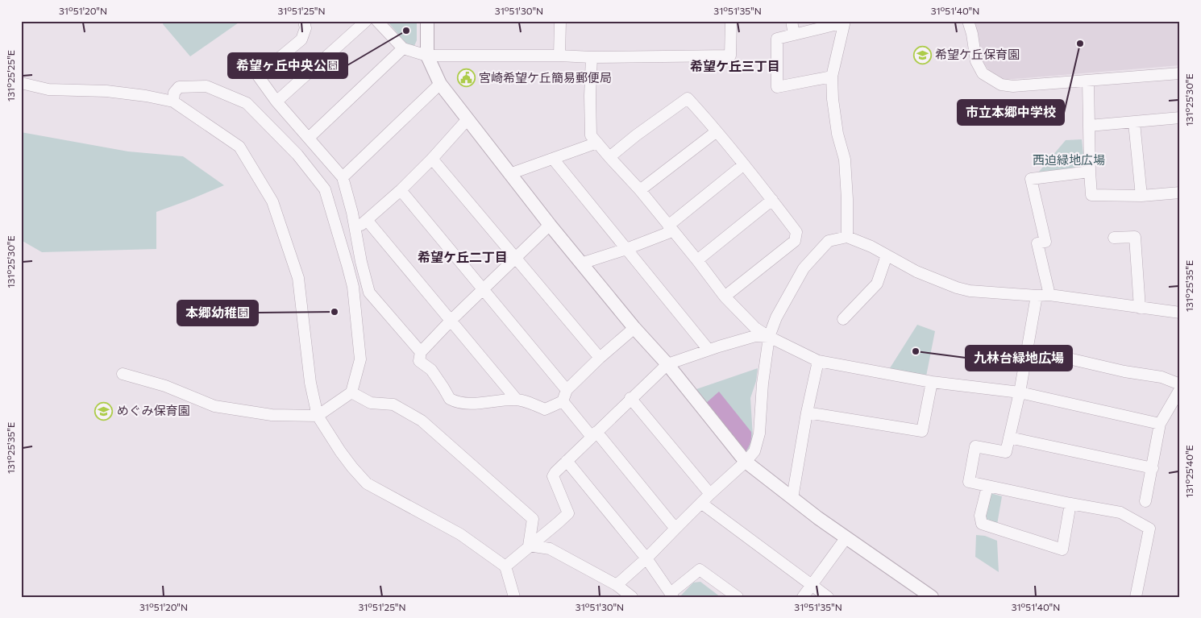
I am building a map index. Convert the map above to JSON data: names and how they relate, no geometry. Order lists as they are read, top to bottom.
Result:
{
  "districts": ["希望ケ丘三丁目", "希望ケ丘二丁目"],
  "parks": ["西迫緑地広場"],
  "places": {
    "other": [
      "希望ヶ丘中央公園",
      "市立本郷中学校",
      "本郷幼稚園",
      "九林台緑地広場"
    ],
    "school or university": ["希望ケ丘保育園", "めぐみ保育園"],
    "public building": ["宮崎希望ケ丘簡易郵便局"]
  },
  "coordinates": [
    "31°51'20\"N",
    "31°51'25\"N",
    "31°51'30\"N",
    "31°51'35\"N",
    "31°51'40\"N",
    "131°25'25\"E",
    "131°25'30\"E",
    "131°25'35\"E",
    "131°25'40\"E"
  ]
}
